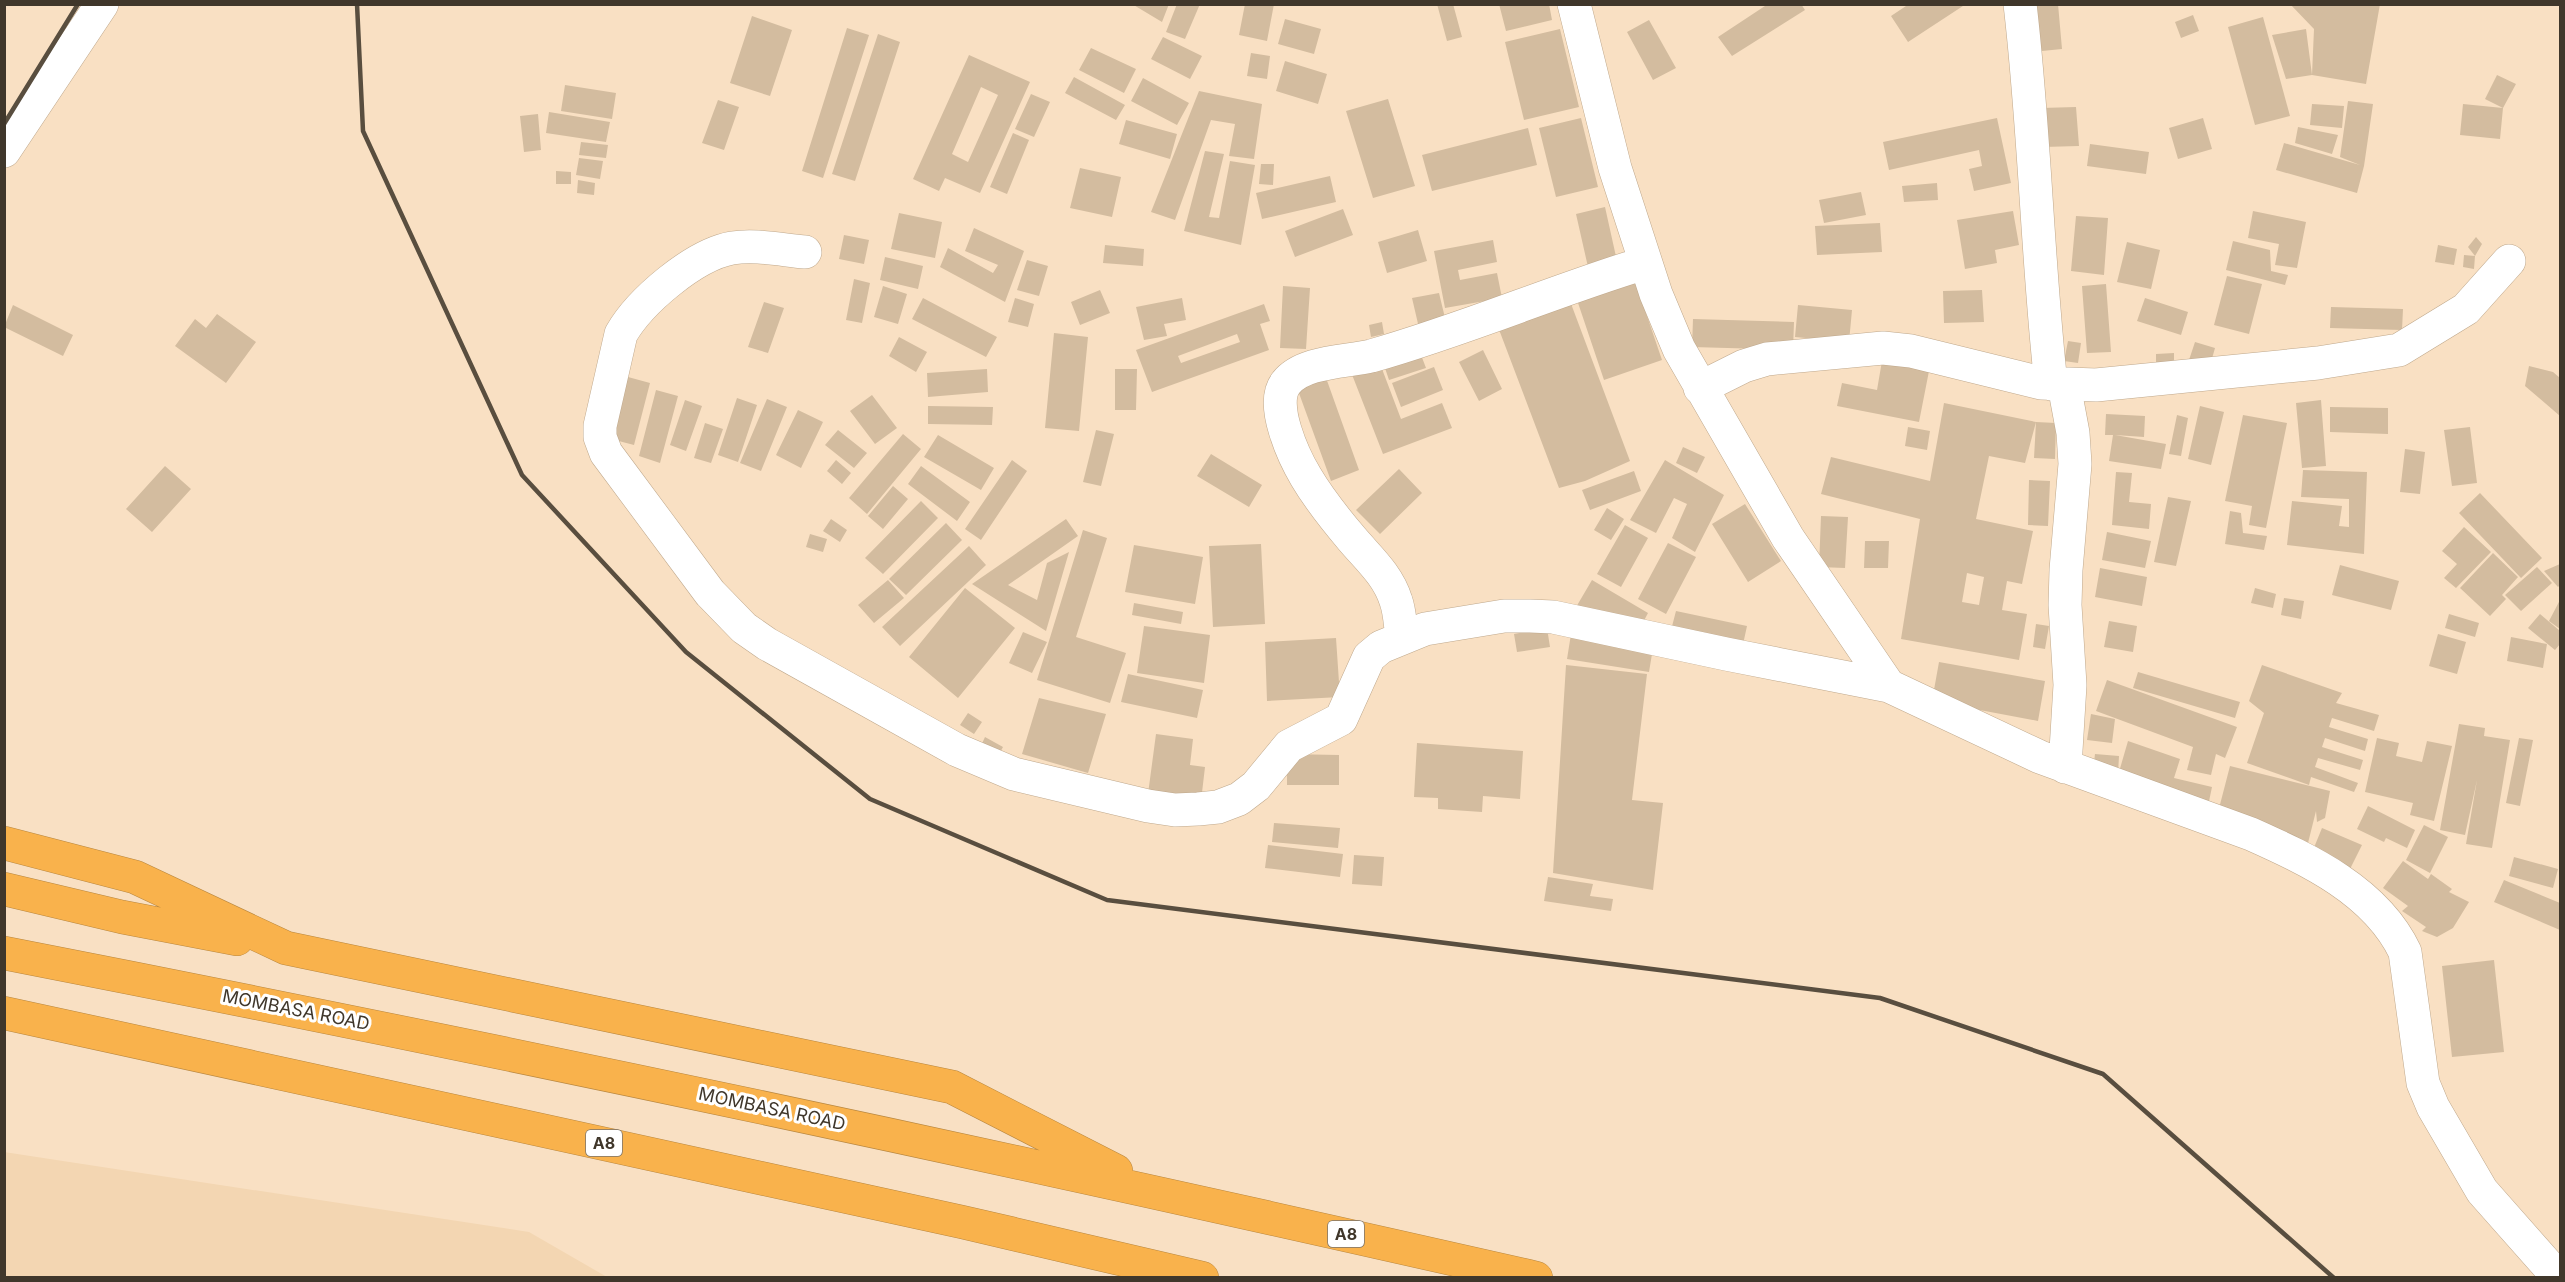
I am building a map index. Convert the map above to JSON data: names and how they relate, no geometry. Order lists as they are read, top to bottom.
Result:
{
  "streets": {
    "highway": ["MOMBASA ROAD", "A8"]
  }
}
